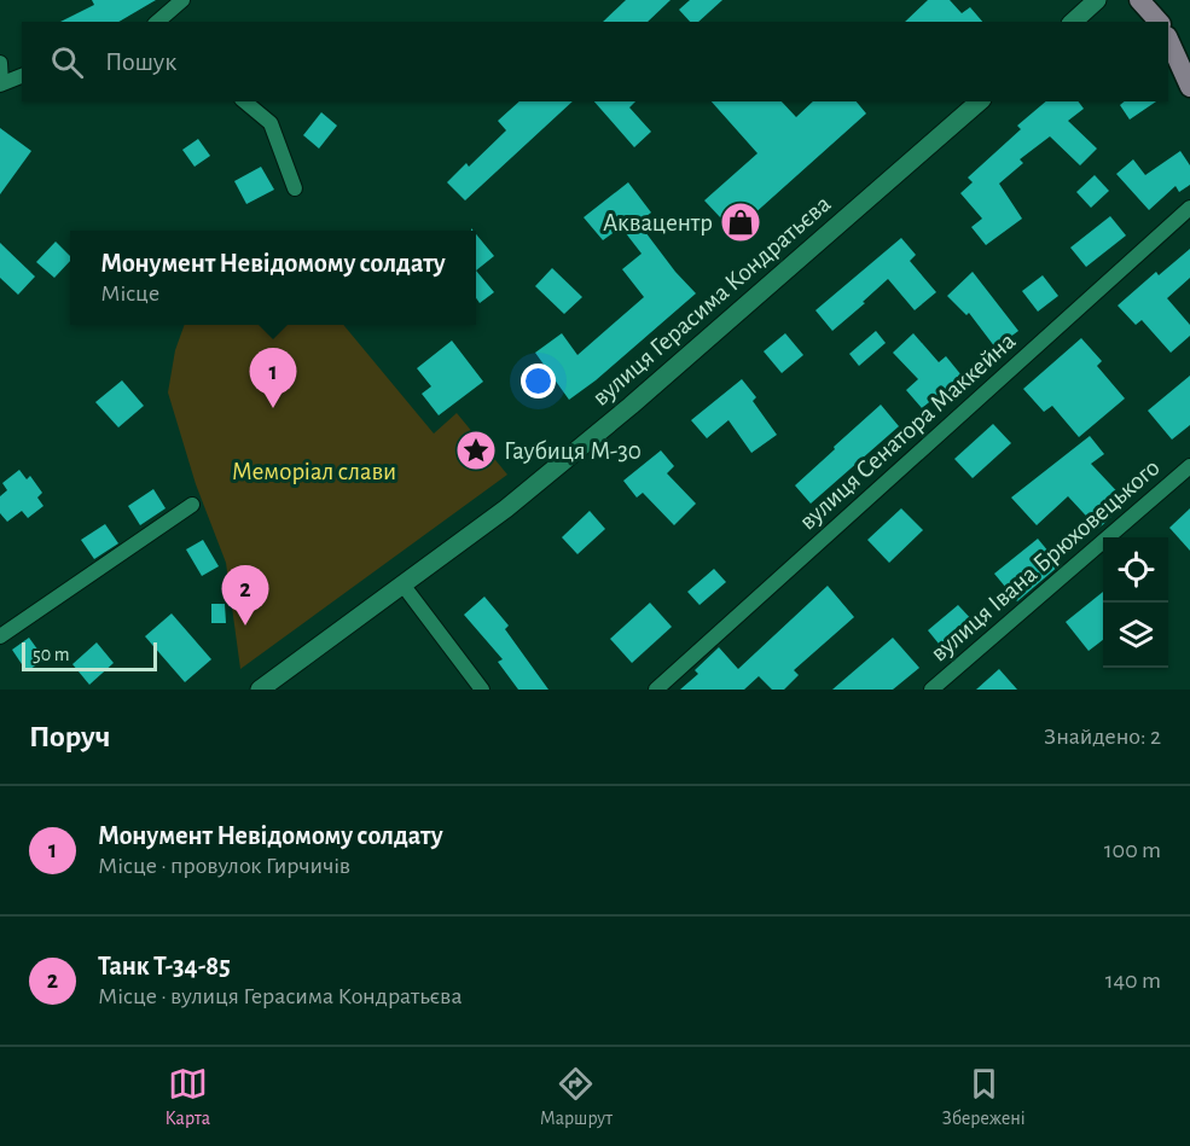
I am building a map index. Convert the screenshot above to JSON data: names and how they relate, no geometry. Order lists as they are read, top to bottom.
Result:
{
  "streets": {
    "street": ["вулиця Герасима Кондратьєва", "вулиця Сенатора Маккейна", "вулиця Івана Брюховецького"]
  },
  "parks": ["Меморіал слави"],
  "places": {
    "shop": ["Аквацентр"],
    "place": ["Гаубиця М-30"]
  },
  "scale_bar": "50 m",
  "page": {
    "search": "Пошук",
    "popup": ["Монумент Невідомому солдату", "Місце"],
    "pins": ["1", "2"],
    "scale": "50 m",
    "heading": ["Поруч", "Знайдено: 2"],
    "list": [
      {
        "mark": "1",
        "name": "Монумент Невідомому солдату",
        "note": "Місце · провулок Гирчичів",
        "value": "100 m"
      },
      {
        "mark": "2",
        "name": "Танк Т-34-85",
        "note": "Місце · вулиця Герасима Кондратьєва",
        "value": "140 m"
      }
    ],
    "nav": ["Карта", "Маршрут", "Збережені"]
  }
}
